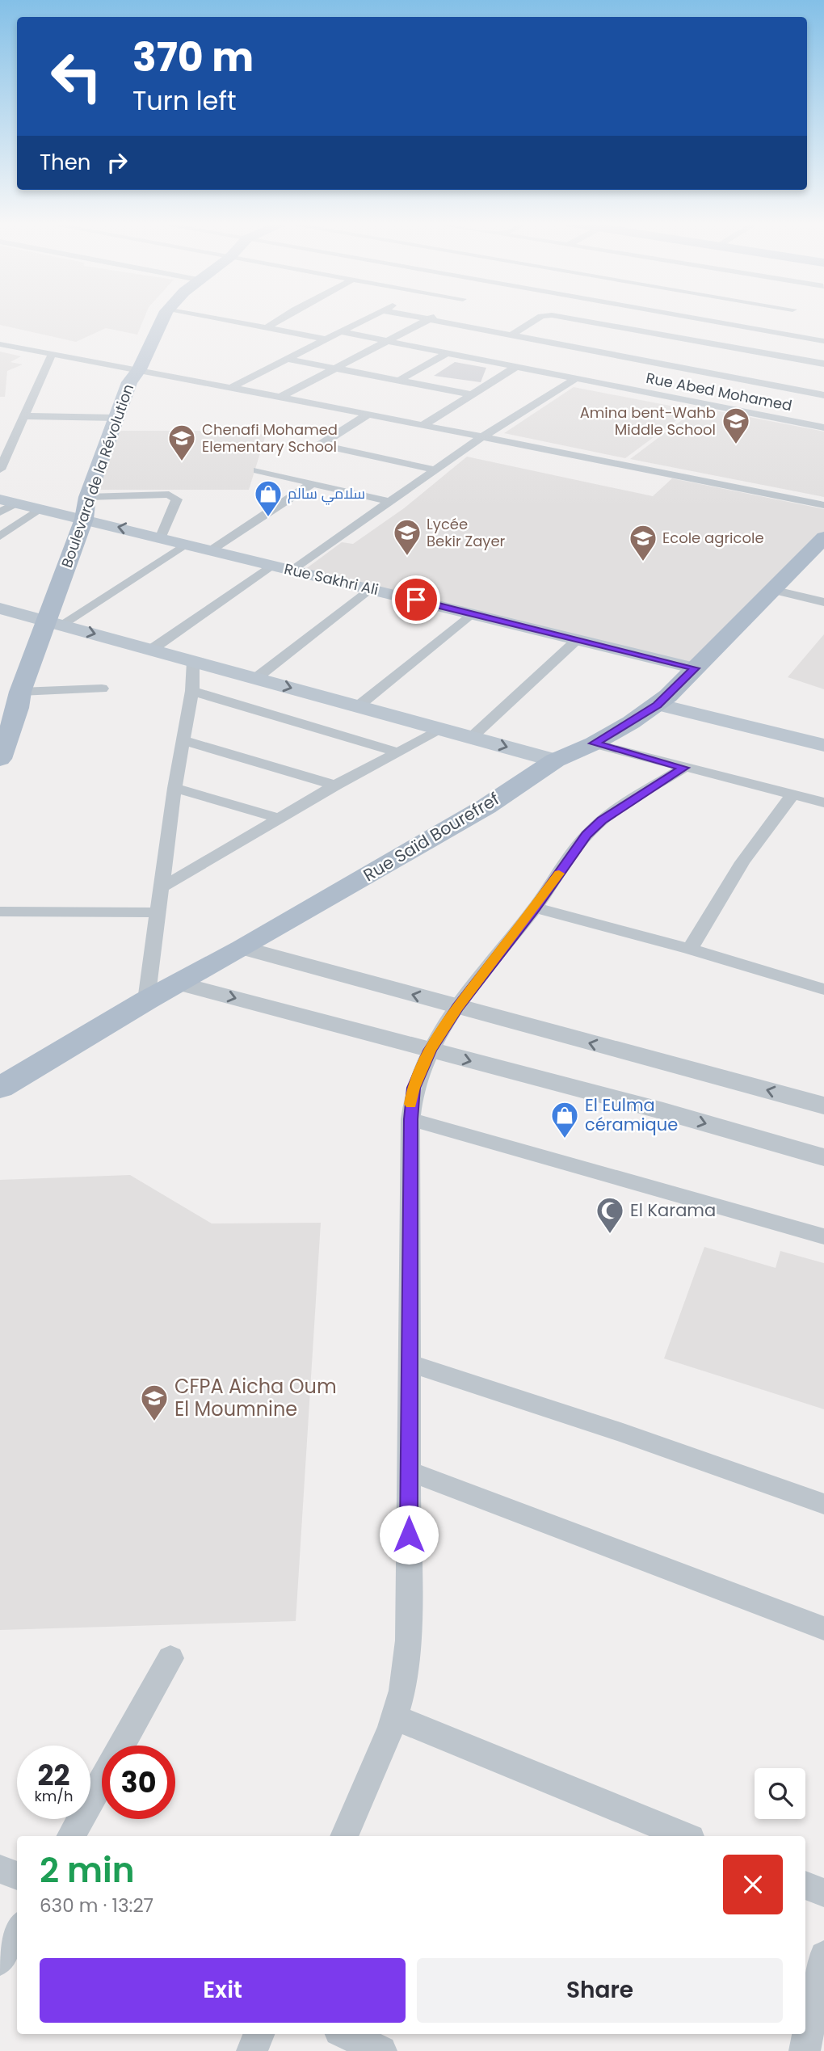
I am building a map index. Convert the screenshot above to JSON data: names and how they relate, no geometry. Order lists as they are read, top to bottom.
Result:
{
  "streets": {
    "main road": ["Boulevard de la Révolution", "Rue Sakhri Ali", "Rue Saïd Bourefref"],
    "street": ["Rue Abed Mohamed"]
  },
  "crossings": [
    ["Boulevard de la Révolution", "Rue Sakhri Ali"],
    ["Rue Sakhri Ali", "Rue Saïd Bourefref"]
  ],
  "places": {
    "school or university": [
      "Amina bent-Wahb Middle School",
      "Chenafi Mohamed Elementary School",
      "Lycée Bekir Zayer",
      "Ecole agricole",
      "CFPA Aicha Oum El Moumnine"
    ],
    "shop": ["سلامي سالم", "El Eulma céramique"],
    "mosque": ["El Karama"]
  },
  "page": {
    "turn": ["370 m", "Turn left"],
    "then": "Then",
    "speed": "22 km/h",
    "limit": "30",
    "heading": ["2 min", "630 m · 13:27"],
    "buttons": ["Exit", "Share"]
  }
}
